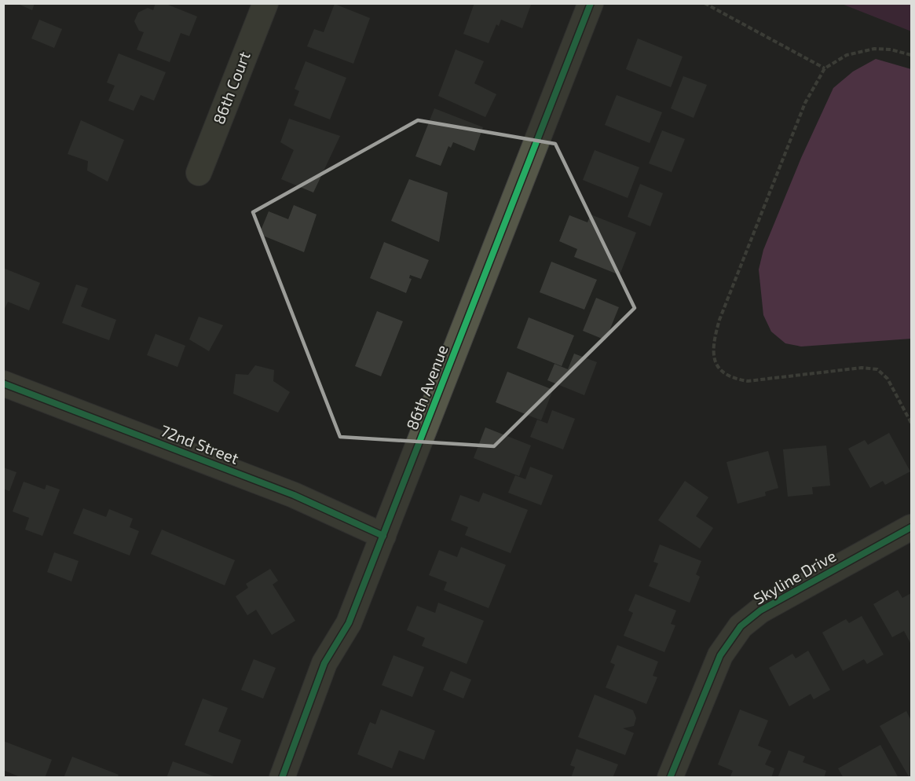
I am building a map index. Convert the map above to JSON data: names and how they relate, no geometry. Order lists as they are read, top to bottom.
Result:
{
  "streets": {
    "street": [
      "86th Court",
      "86th Avenue",
      "72nd Street",
      "Skyline Drive"
    ]
  },
  "crossings": [
    ["86th Avenue", "72nd Street"]
  ]
}
